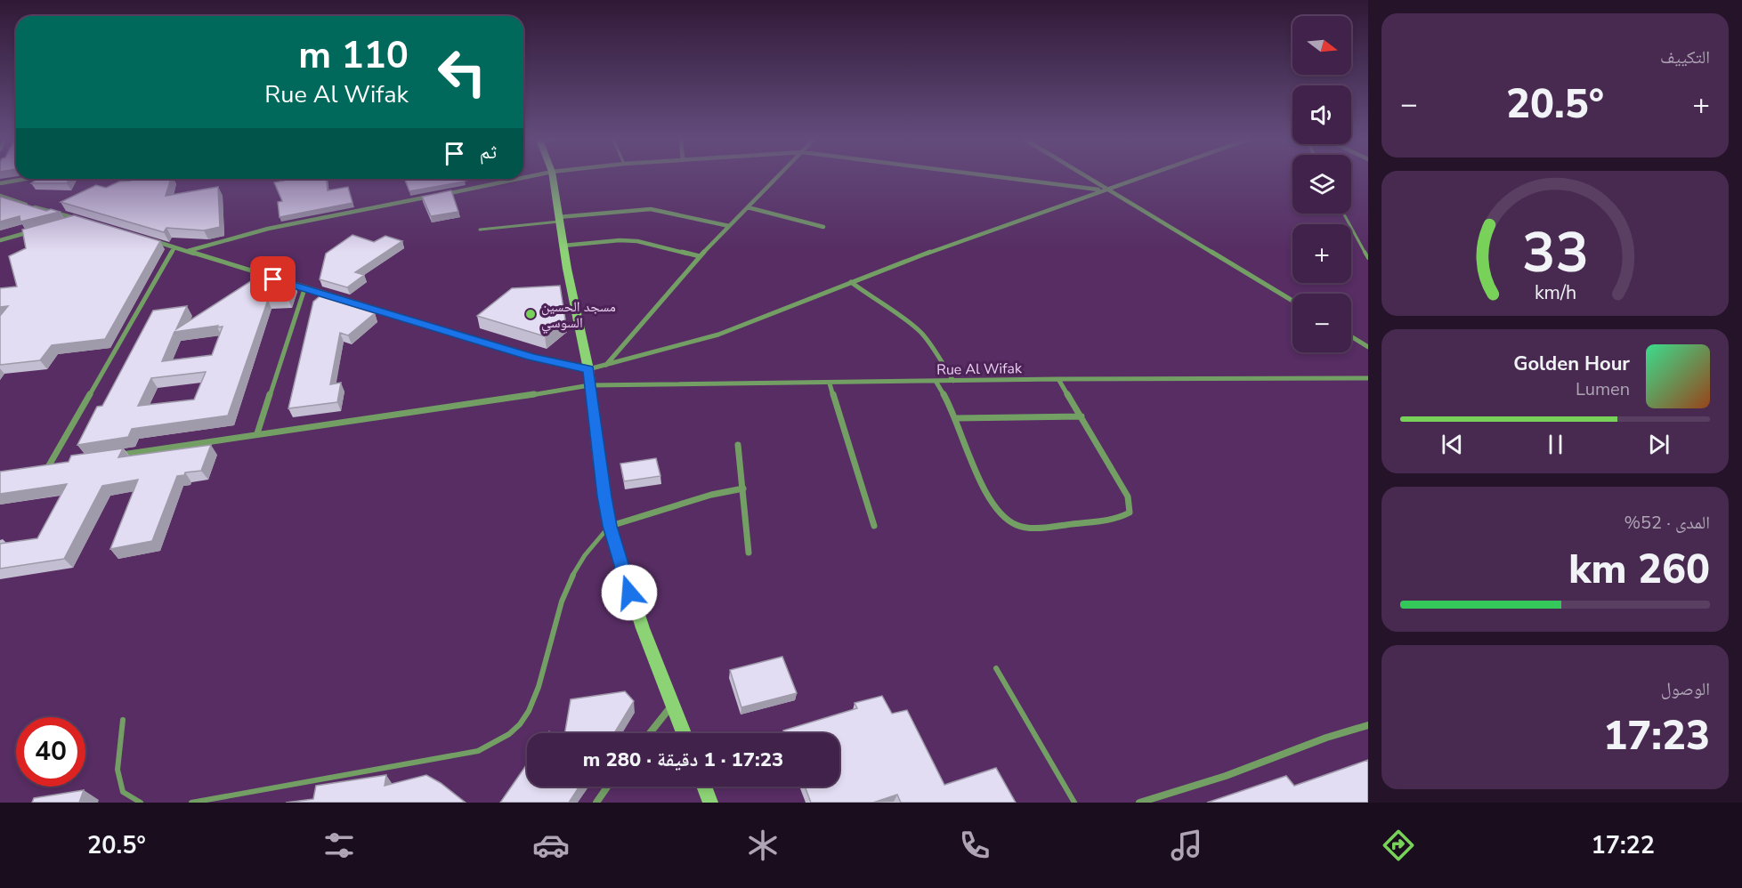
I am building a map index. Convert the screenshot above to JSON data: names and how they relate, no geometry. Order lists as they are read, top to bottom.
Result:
{
  "streets": {
    "street": ["Rue Al Wifak"]
  },
  "places": ["مسجد الحسين السوسي"],
  "north": "right",
  "page": {
    "tile": [
      "التكييف",
      ["المدى · 52%", "260 km"],
      ["الوصول", "17:23"]
    ],
    "map_buttons": ["+", "−"],
    "turn": ["110 m", "Rue Al Wifak"],
    "heat": ["−", "20.5°", "+"],
    "then": "ثم",
    "song": ["Golden Hour", "Lumen"],
    "limit": "40",
    "trip": "17:23 · 1 دقيقة · 280 m",
    "tabs": ["17:22", "20.5°"],
    "gauge": ["33", "km/h"]
  }
}
